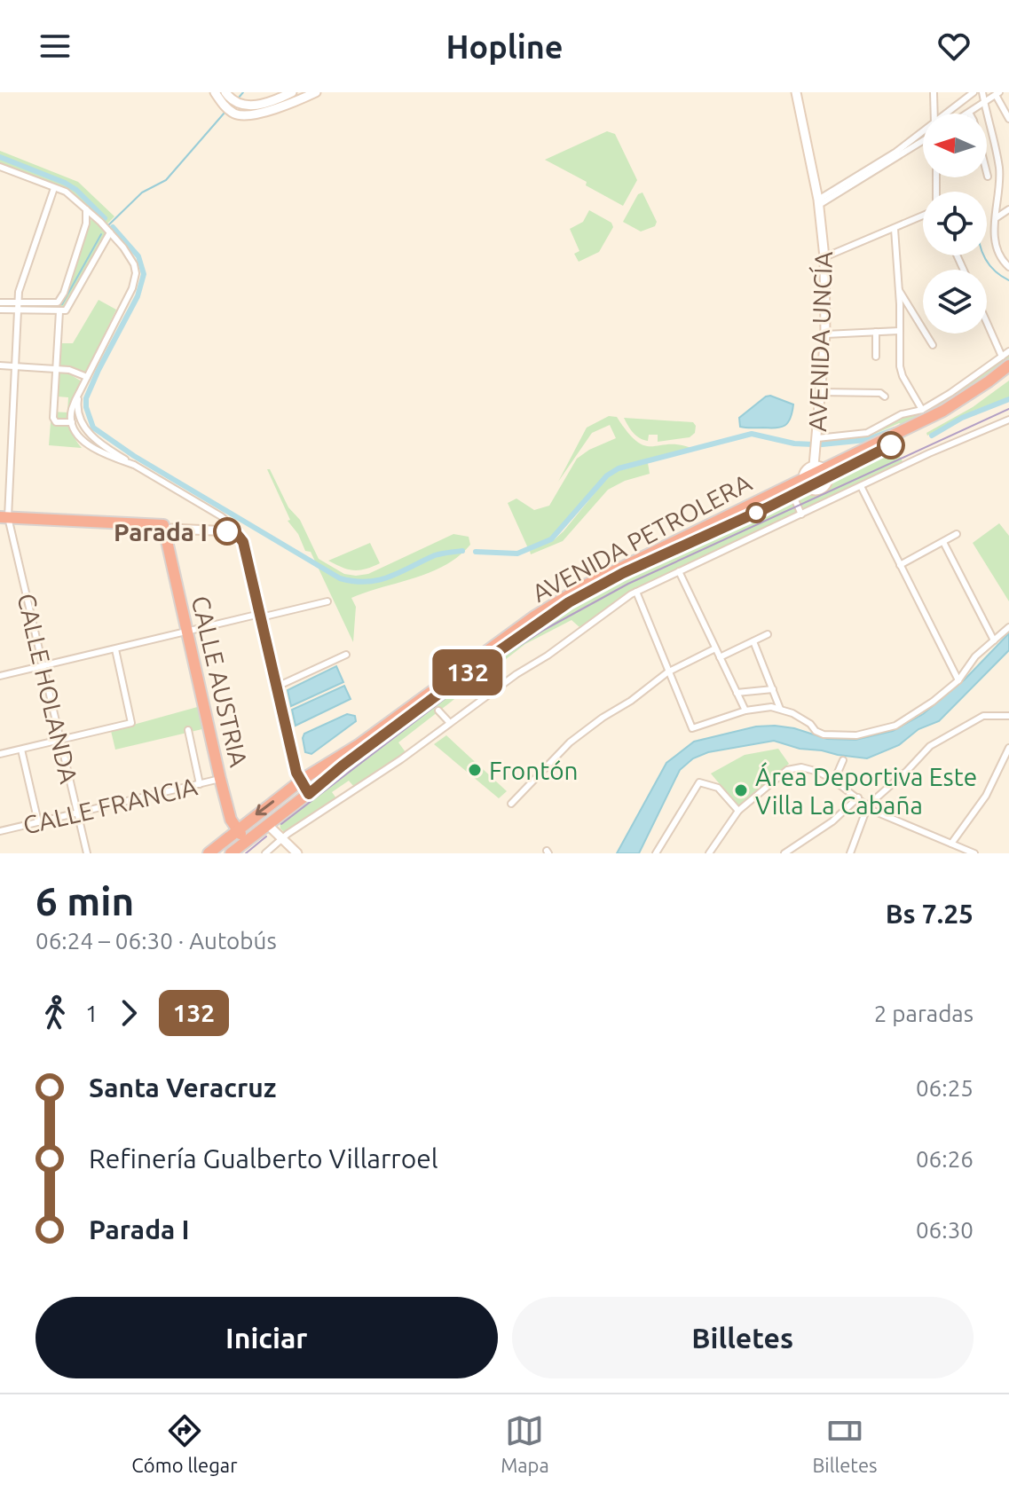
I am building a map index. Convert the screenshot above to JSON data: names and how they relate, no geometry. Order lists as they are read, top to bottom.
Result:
{
  "streets": {
    "highway": ["AVENIDA PETROLERA", "CALLE AUSTRIA"],
    "street": ["AVENIDA UNCÍA", "CALLE HOLANDA", "CALLE FRANCIA"]
  },
  "crossings": [
    ["AVENIDA UNCÍA", "AVENIDA PETROLERA"],
    ["AVENIDA PETROLERA", "CALLE AUSTRIA"],
    ["CALLE AUSTRIA", "CALLE FRANCIA"],
    ["CALLE HOLANDA", "CALLE FRANCIA"]
  ],
  "places": ["Parada I", "Frontón", "Área Deportiva Este Villa La Cabaña"],
  "lines": ["bus line 132"],
  "north": "left",
  "page": {
    "header": "Hopline",
    "on_map": "132",
    "heading": ["6 min", "06:24 – 06:30 · Autobús", "Bs 7.25"],
    "legs": ["1", "132", "2 paradas"],
    "list": [
      {
        "name": "Santa Veracruz",
        "value": "06:25"
      },
      {
        "name": "Refinería Gualberto Villarroel",
        "value": "06:26"
      },
      {
        "name": "Parada I",
        "value": "06:30"
      }
    ],
    "buttons": ["Iniciar", "Billetes"],
    "tabs": ["Cómo llegar", "Mapa", "Billetes"]
  }
}
